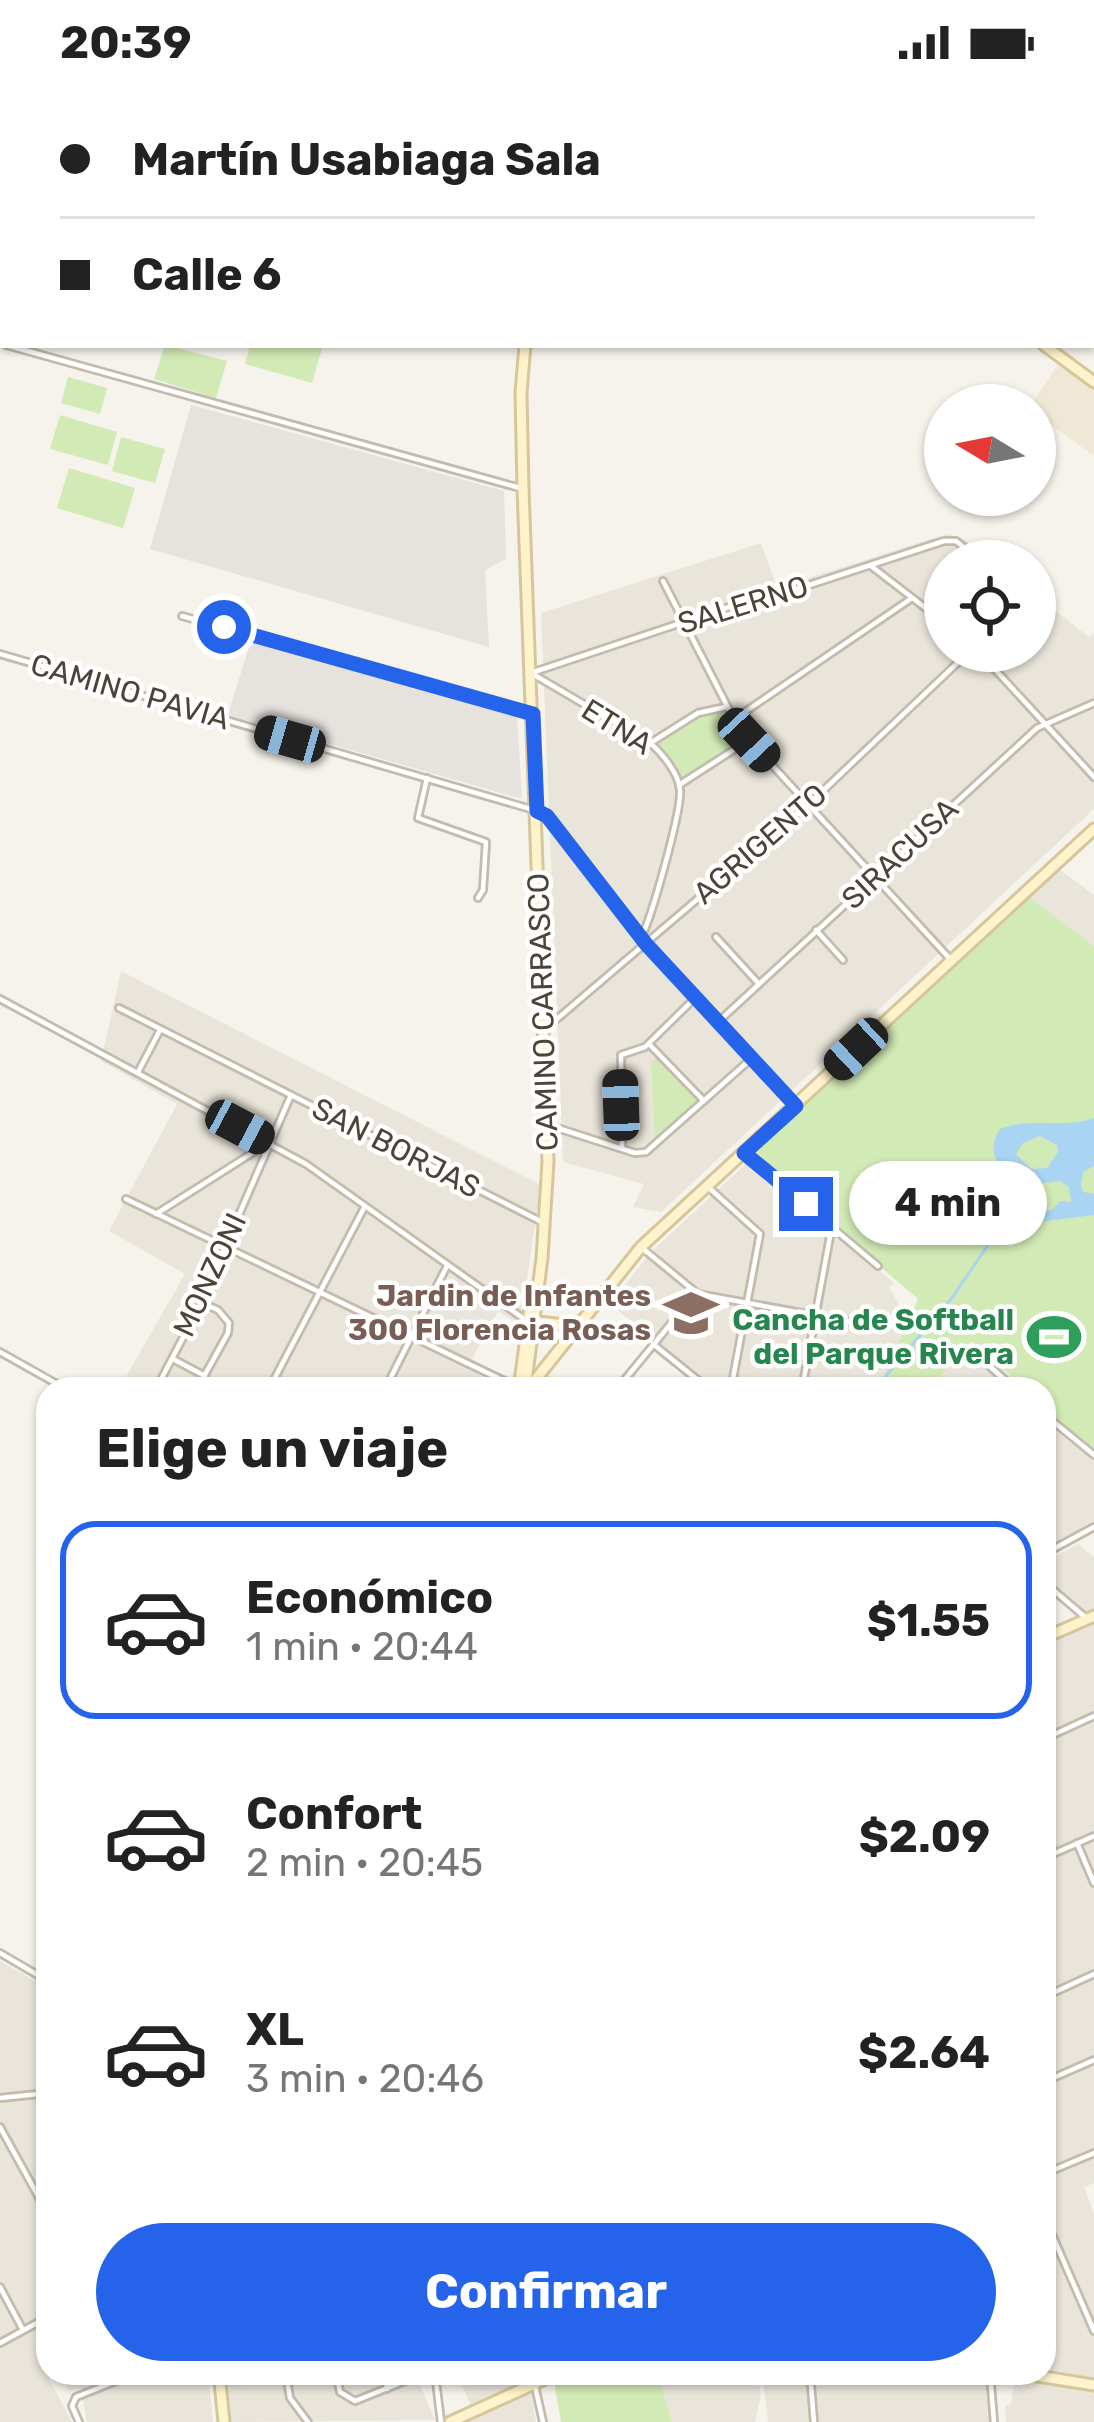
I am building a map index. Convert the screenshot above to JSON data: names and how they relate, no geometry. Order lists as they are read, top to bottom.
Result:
{
  "streets": {
    "street": [
      "SALERNO",
      "CAMINO PAVIA",
      "ETNA",
      "AGRIGENTO",
      "SIRACUSA",
      "CAMINO CARRASCO",
      "SAN BORJAS",
      "MONZONI"
    ]
  },
  "crossings": [
    ["SALERNO", "ETNA"],
    ["SALERNO", "CAMINO CARRASCO"],
    ["CAMINO PAVIA", "CAMINO CARRASCO"],
    ["ETNA", "AGRIGENTO"],
    ["ETNA", "CAMINO CARRASCO"],
    ["AGRIGENTO", "CAMINO CARRASCO"],
    ["CAMINO CARRASCO", "SAN BORJAS"],
    ["SAN BORJAS", "MONZONI"]
  ],
  "places": {
    "school or university": ["Jardin de Infantes 300 Florencia Rosas"],
    "sports": ["Cancha de Softball del Parque Rivera"]
  },
  "north": "left",
  "page": {
    "status": "20:39",
    "banner": ["Martín Usabiaga Sala", "Calle 6"],
    "bubble": "4 min",
    "heading": "Elige un viaje",
    "list": [
      {
        "name": "Económico",
        "note": "1 min · 20:44",
        "value": "$1.55"
      },
      {
        "name": "Confort",
        "note": "2 min · 20:45",
        "value": "$2.09"
      },
      {
        "name": "XL",
        "note": "3 min · 20:46",
        "value": "$2.64"
      }
    ],
    "buttons": "Confirmar"
  }
}
